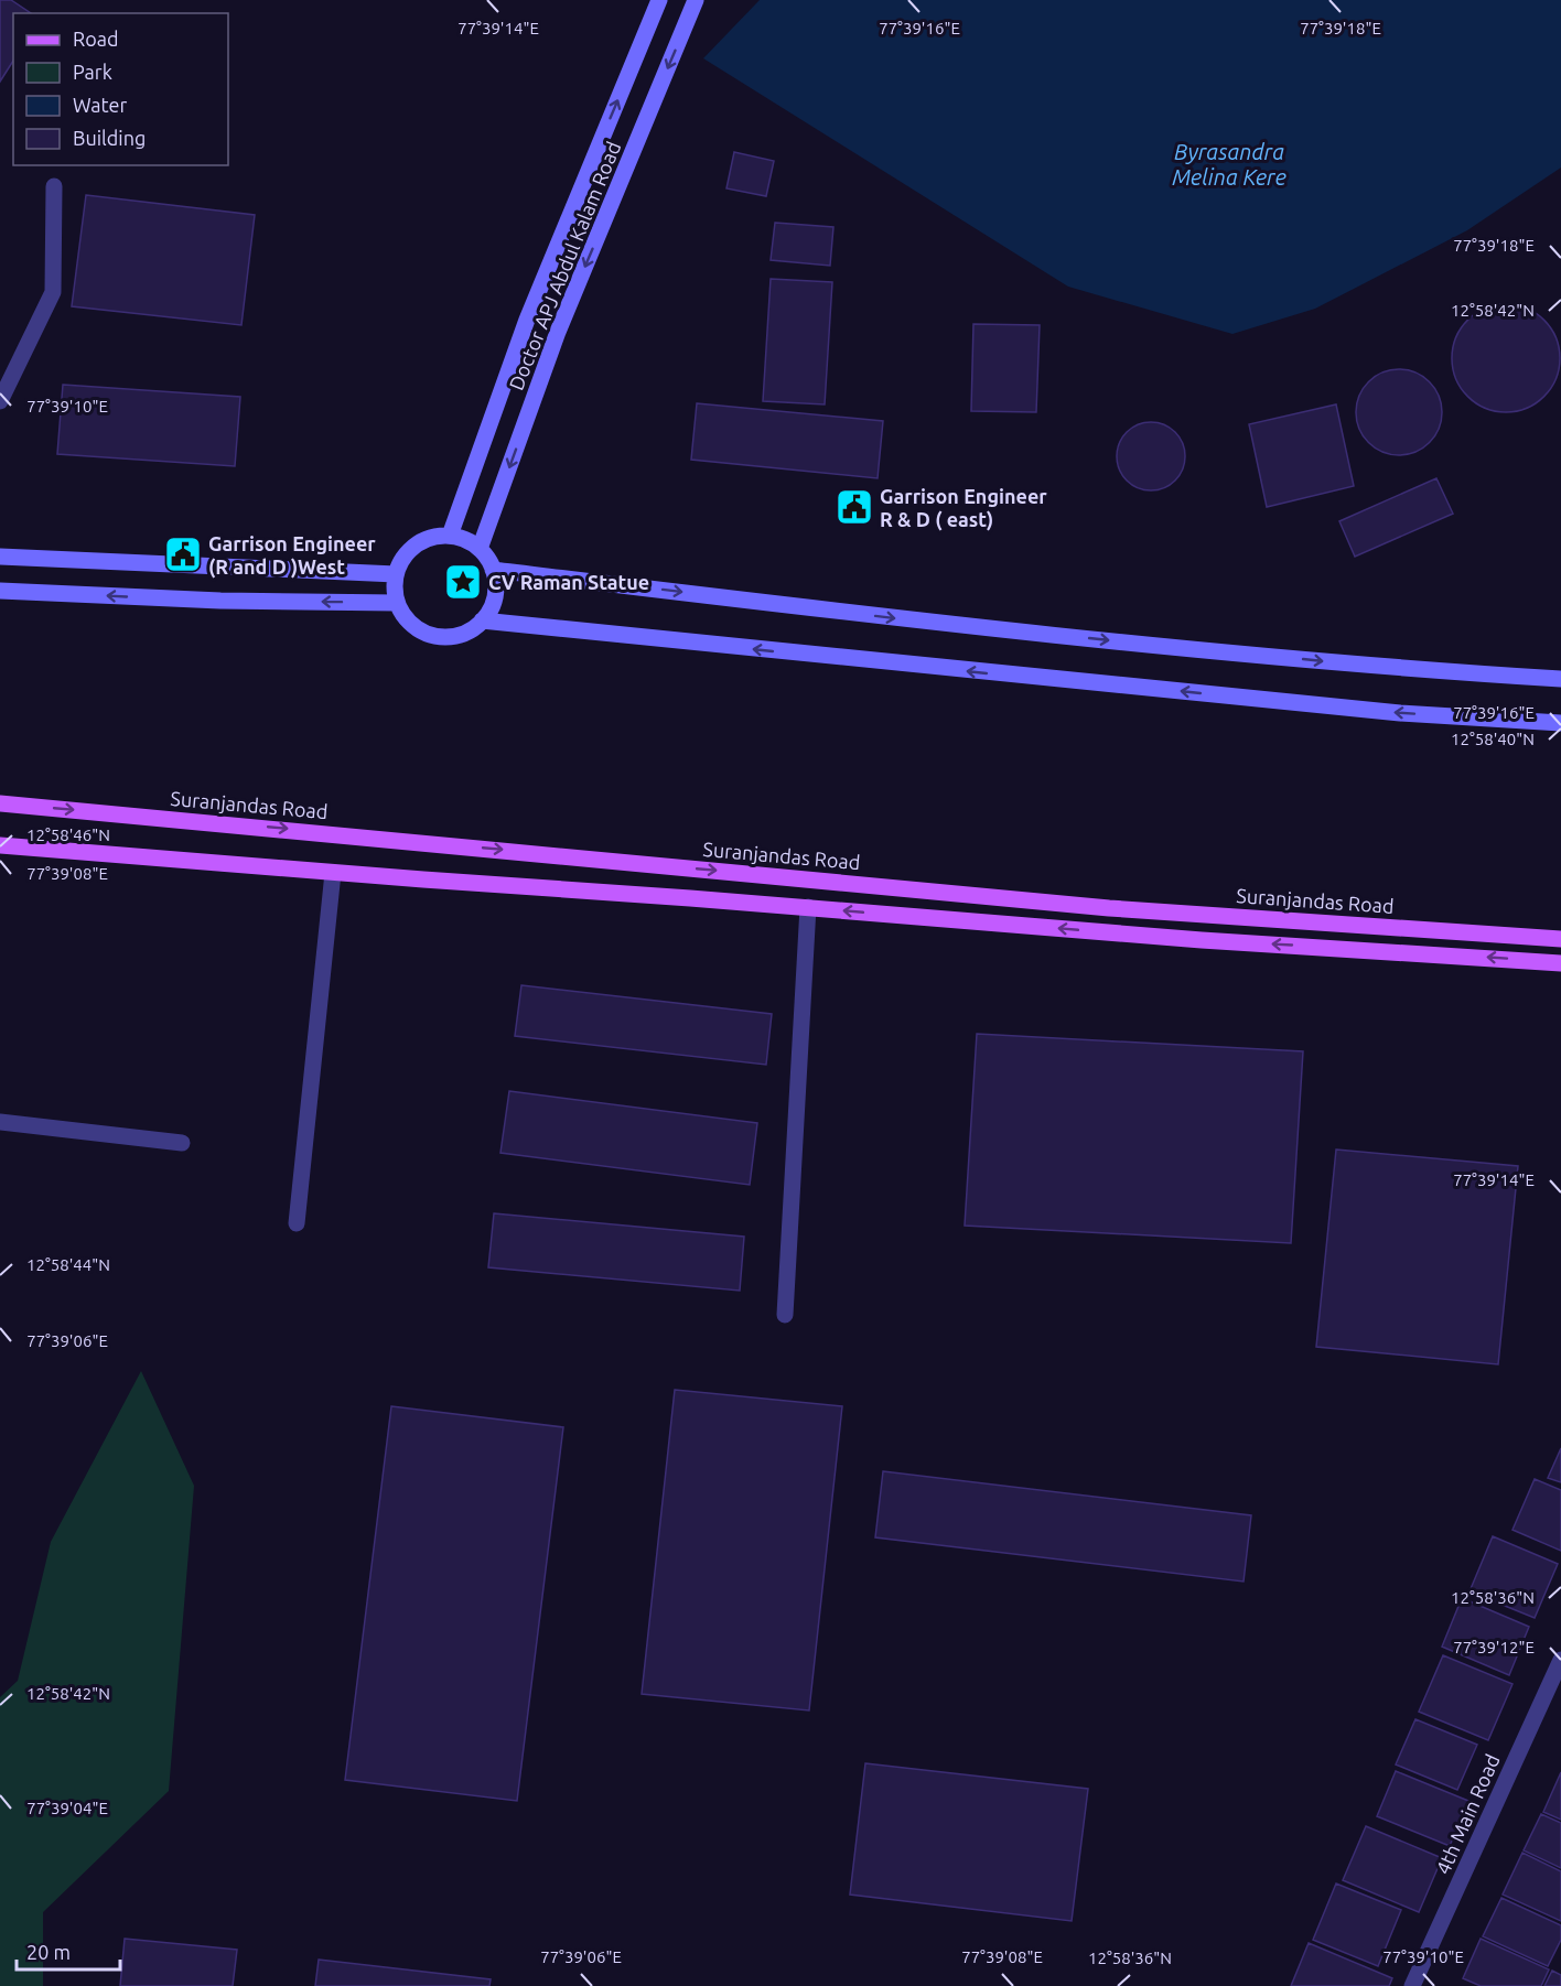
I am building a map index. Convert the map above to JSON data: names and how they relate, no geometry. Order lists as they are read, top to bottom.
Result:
{
  "streets": {
    "main road": ["Suranjandas Road"],
    "street": ["Doctor APJ Abdul Kalam Road", "4th Main Road"]
  },
  "water": ["Byrasandra Melina Kere"],
  "places": {
    "public building": ["Garrison Engineer R & D ( east)", "Garrison Engineer (R and D )West"],
    "place": ["CV Raman Statue"]
  },
  "legend": [
    "Road",
    "Park",
    "Water",
    "Building"
  ],
  "scale_bar": "20 m",
  "coordinates": [
    "77°39'14\"E",
    "77°39'16\"E",
    "77°39'18\"E",
    "12°58'42\"N",
    "77°39'10\"E",
    "12°58'40\"N",
    "12°58'46\"N",
    "77°39'08\"E",
    "12°58'44\"N",
    "77°39'06\"E",
    "12°58'36\"N",
    "77°39'12\"E",
    "77°39'04\"E"
  ]
}
